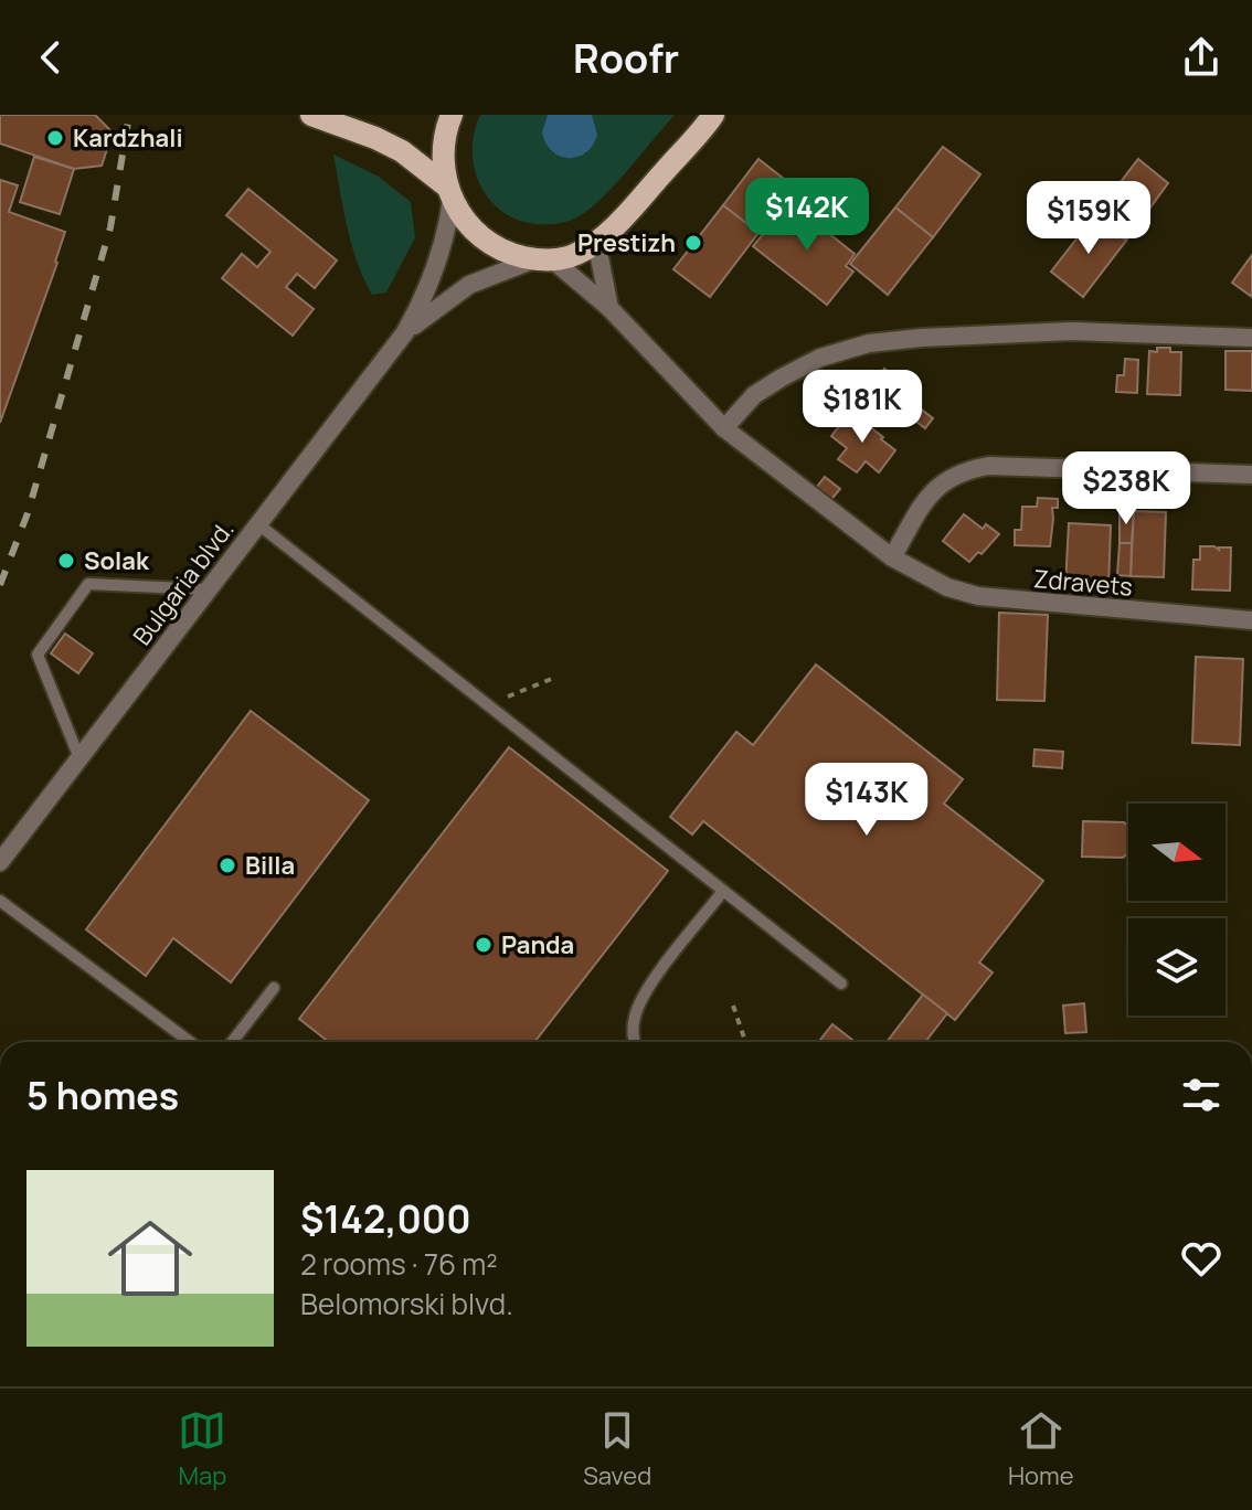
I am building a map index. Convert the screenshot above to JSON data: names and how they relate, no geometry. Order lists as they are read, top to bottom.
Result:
{
  "streets": {
    "street": ["Bulgaria blvd.", "Zdravets"]
  },
  "crossings": [
    ["Bulgaria blvd.", "Zdravets"]
  ],
  "places": [
    "Kardzhali",
    "Prestizh",
    "Solak",
    "Billa",
    "Panda"
  ],
  "north": "right",
  "page": {
    "header": "Roofr",
    "price": [
      "$142K",
      "$159K",
      "$181K",
      "$238K",
      "$143K"
    ],
    "heading": "5 homes",
    "list": [
      {
        "name": "$142,000",
        "note": "2 rooms · 76 m² · Belomorski blvd."
      }
    ],
    "tabs": ["Map", "Saved", "Home"]
  }
}
